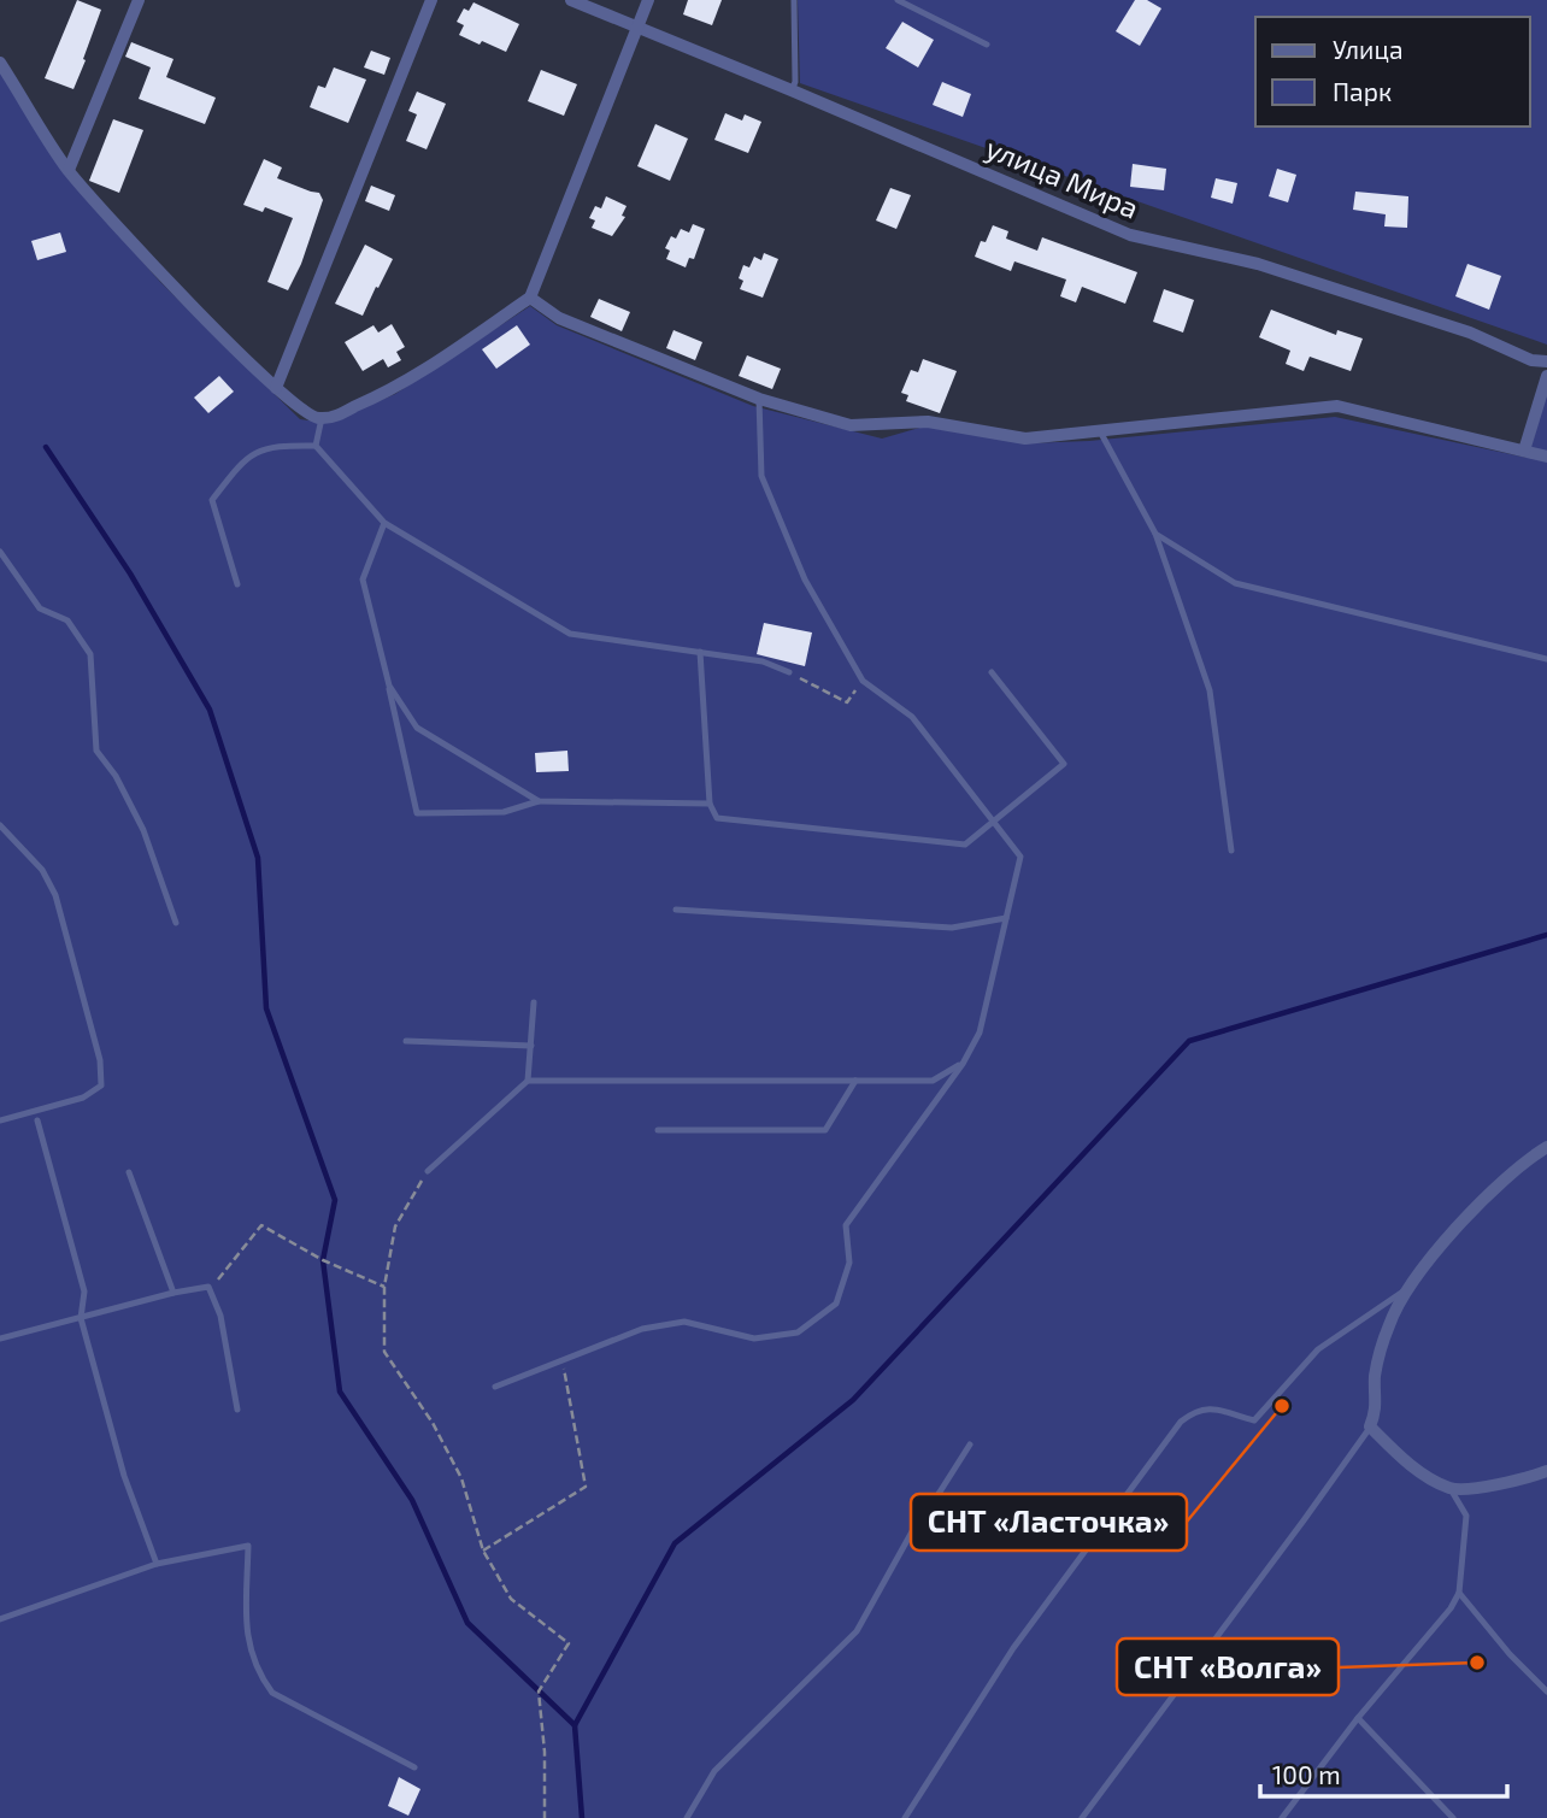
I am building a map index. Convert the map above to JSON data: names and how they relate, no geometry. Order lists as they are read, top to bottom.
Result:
{
  "streets": {
    "street": ["улица Мира"]
  },
  "places": ["СНТ «Ласточка»", "СНТ «Волга»"],
  "legend": ["Улица", "Парк"],
  "scale_bar": "100 m"
}
